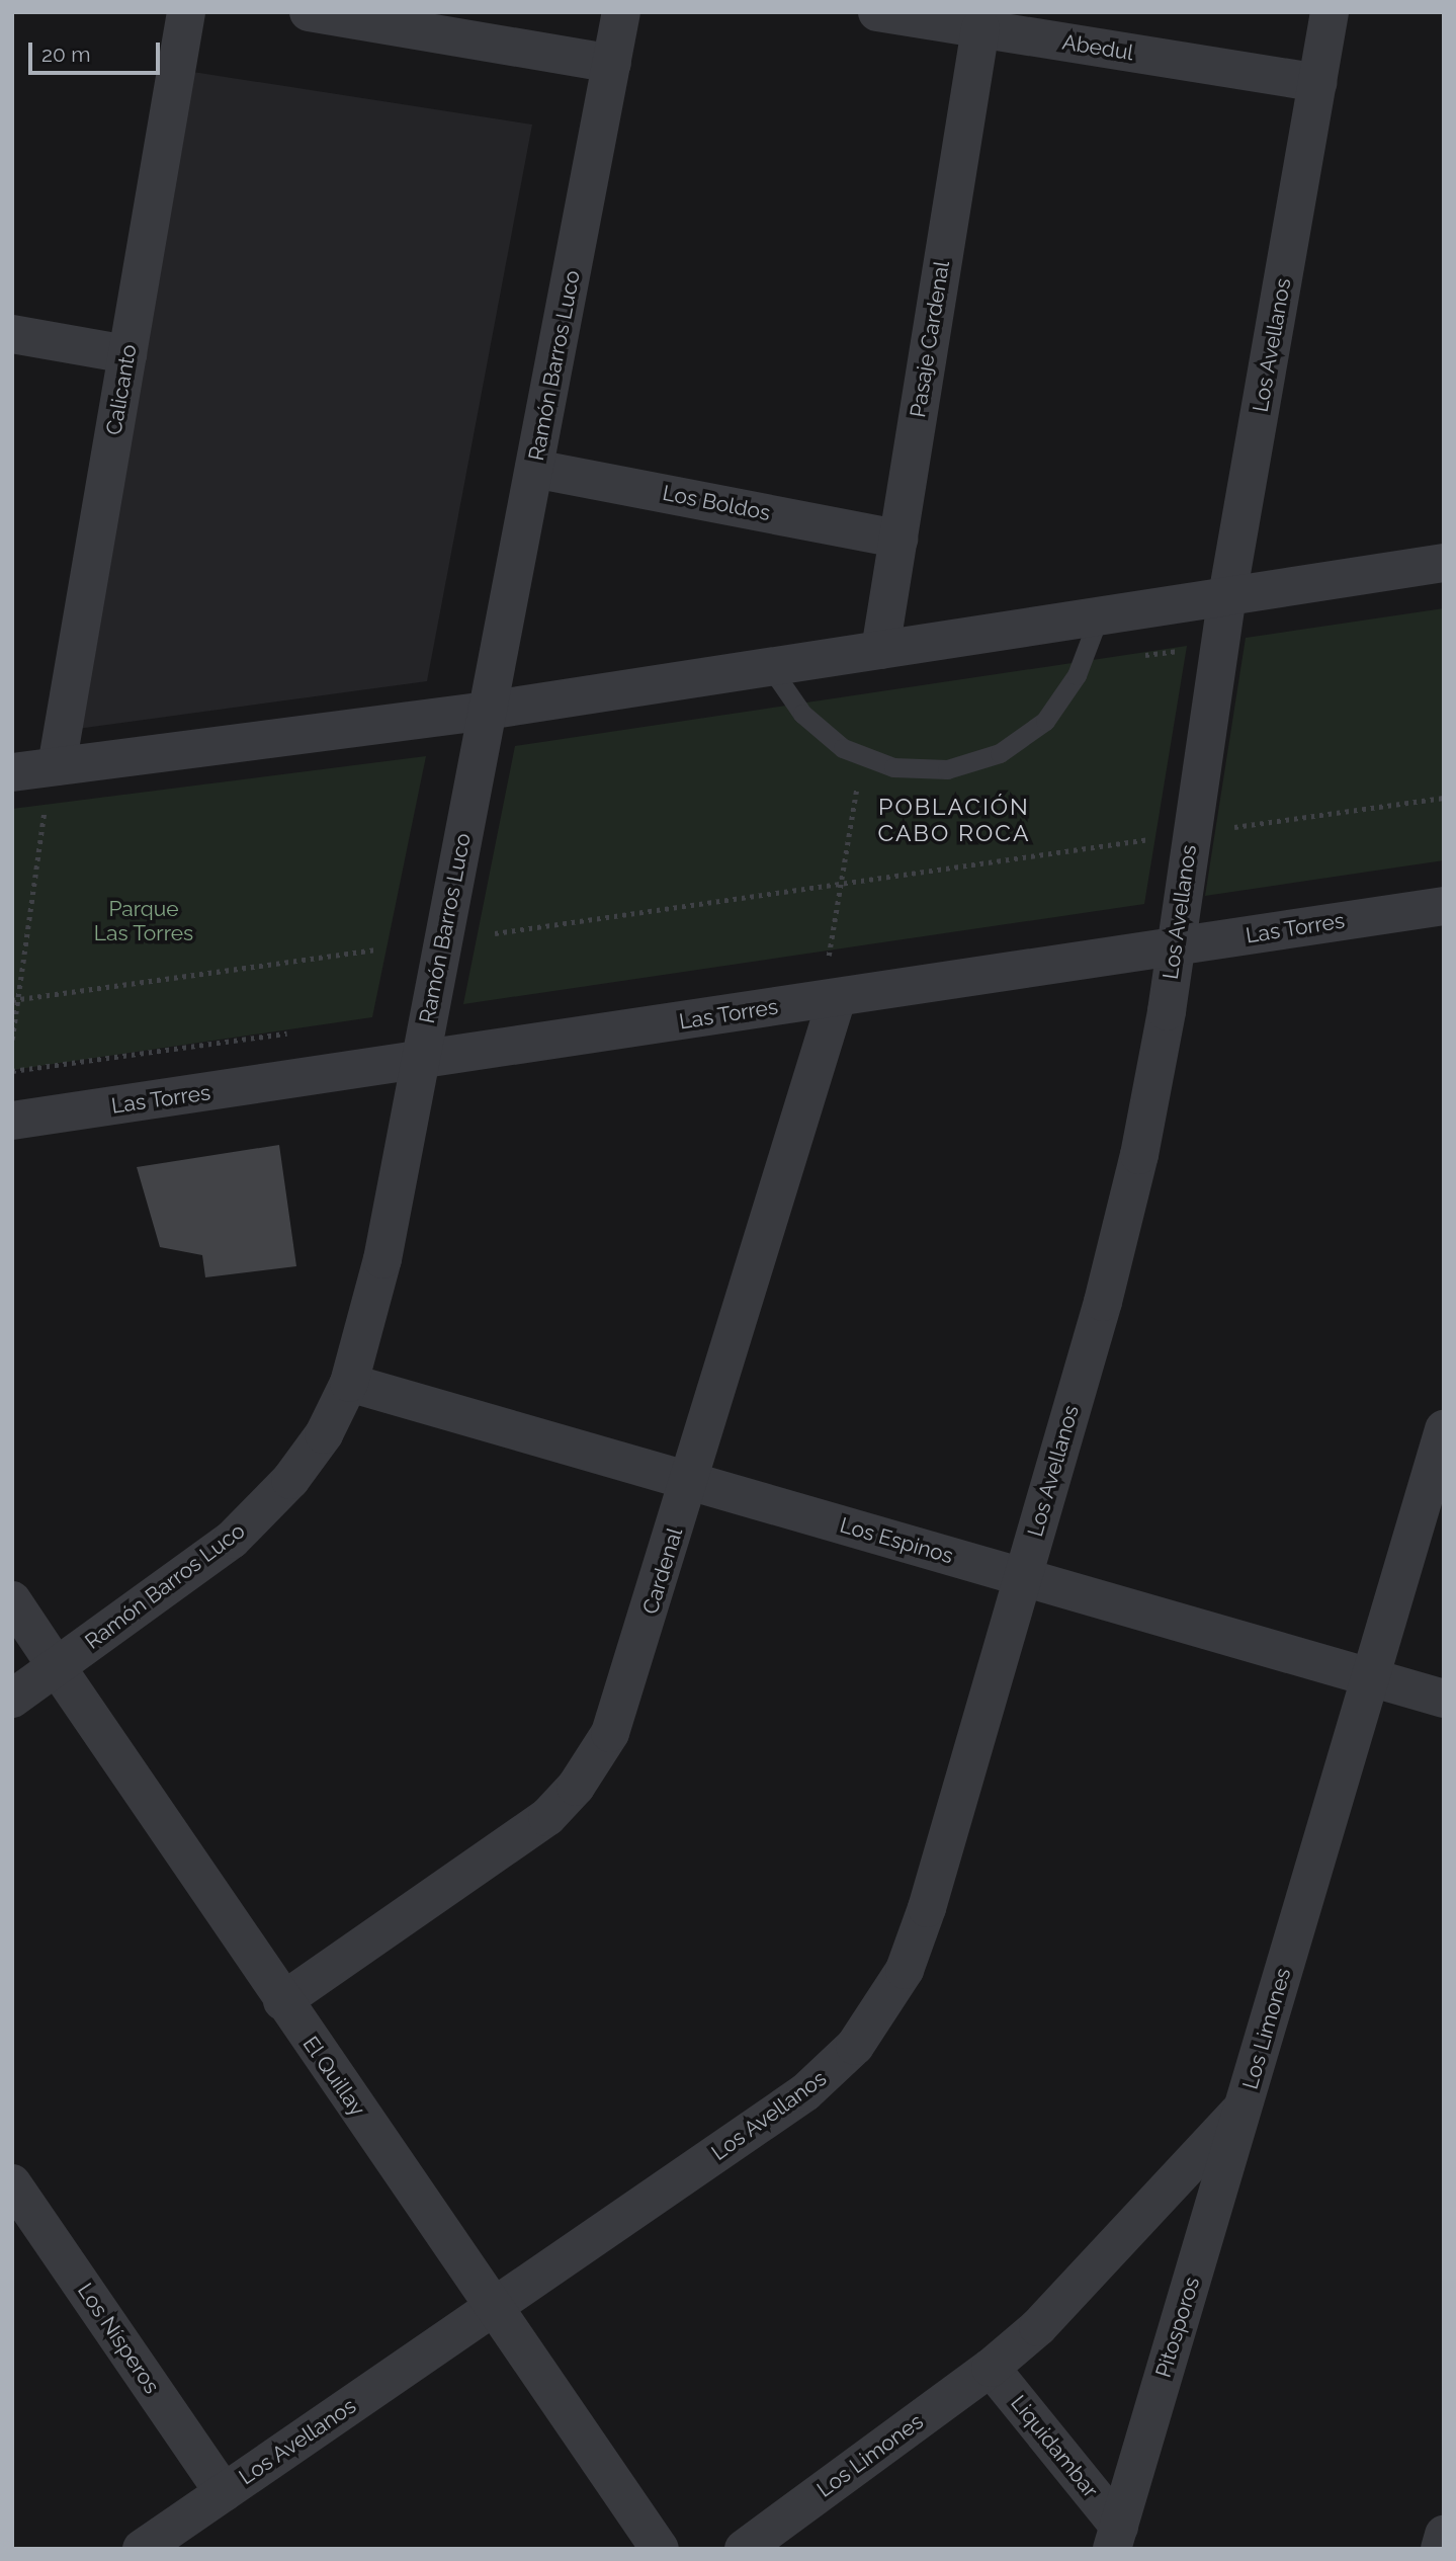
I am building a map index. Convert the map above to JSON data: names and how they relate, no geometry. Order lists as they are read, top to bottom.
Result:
{
  "streets": {
    "street": [
      "Abedul",
      "Pasaje Cardenal",
      "Los Avellanos",
      "Ramón Barros Luco",
      "Calicanto",
      "Los Boldos",
      "Las Torres",
      "Los Espinos",
      "Cardenal",
      "Los Limones",
      "El Quillay",
      "Pitosporos",
      "Los Nísperos",
      "Liquidambar"
    ]
  },
  "crossings": [
    ["Abedul", "Pasaje Cardenal"],
    ["Abedul", "Los Avellanos"],
    ["Pasaje Cardenal", "Los Boldos"],
    ["Los Avellanos", "Las Torres"],
    ["Los Avellanos", "Los Espinos"],
    ["Los Avellanos", "El Quillay"],
    ["Los Avellanos", "Los Nísperos"],
    ["Ramón Barros Luco", "Los Boldos"],
    ["Ramón Barros Luco", "Las Torres"],
    ["Ramón Barros Luco", "Los Espinos"],
    ["Ramón Barros Luco", "El Quillay"],
    ["Las Torres", "Cardenal"],
    ["Los Espinos", "Cardenal"],
    ["Los Espinos", "Los Limones"],
    ["Cardenal", "El Quillay"],
    ["Los Limones", "Pitosporos"],
    ["Los Limones", "Liquidambar"],
    ["Pitosporos", "Liquidambar"]
  ],
  "districts": ["POBLACIÓN CABO ROCA"],
  "parks": ["Parque Las Torres"],
  "scale_bar": "20 m"
}
